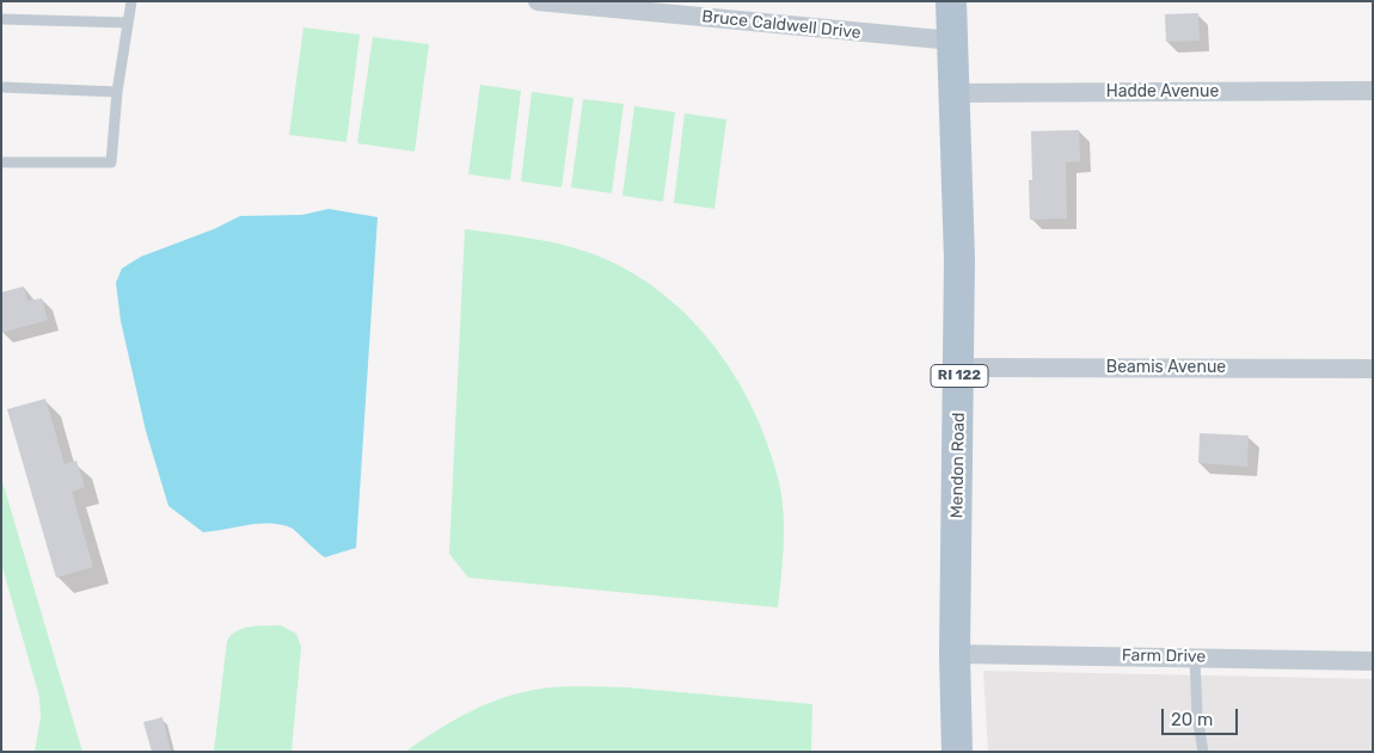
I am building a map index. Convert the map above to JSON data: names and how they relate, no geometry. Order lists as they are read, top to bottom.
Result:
{
  "streets": {
    "main road": ["RI 122", "Mendon Road"],
    "street": [
      "Bruce Caldwell Drive",
      "Hadde Avenue",
      "Beamis Avenue",
      "Farm Drive"
    ]
  },
  "crossings": [
    ["Bruce Caldwell Drive", "Mendon Road"],
    ["Hadde Avenue", "Mendon Road"],
    ["Beamis Avenue", "Mendon Road"],
    ["Mendon Road", "Farm Drive"]
  ],
  "scale_bar": "20 m"
}
